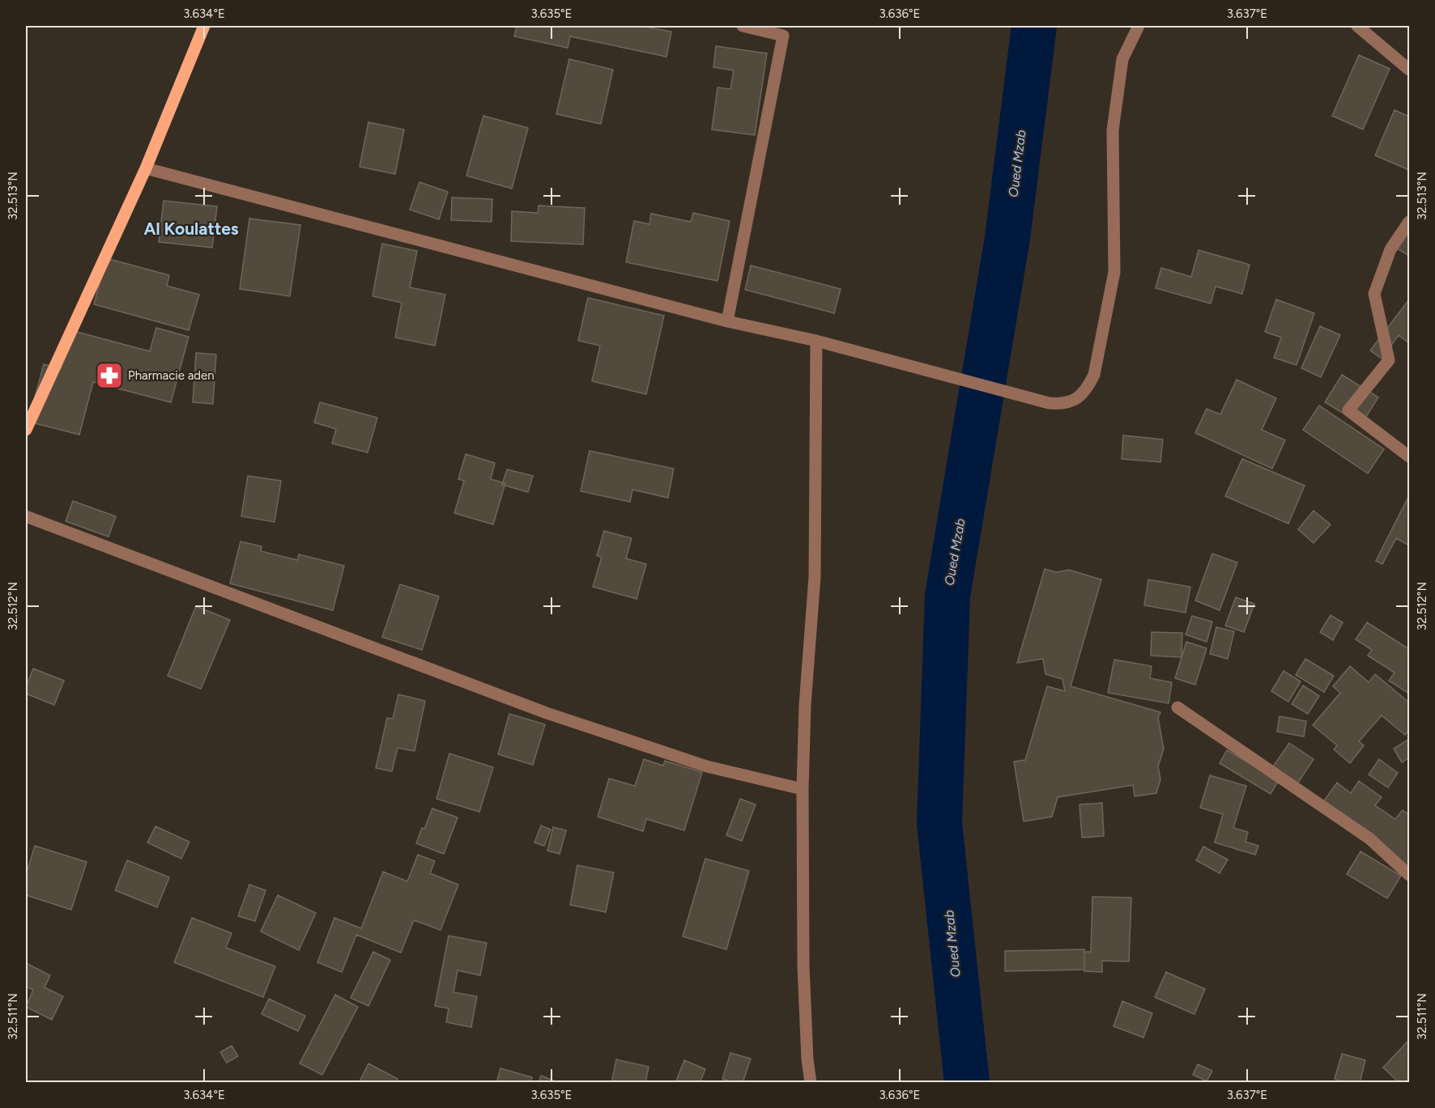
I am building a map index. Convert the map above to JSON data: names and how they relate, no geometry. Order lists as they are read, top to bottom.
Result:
{
  "districts": ["Al Koulattes"],
  "water": ["Oued Mzab"],
  "places": {
    "pharmacy": ["Pharmacie aden"]
  },
  "coordinates": [
    "3.634°E",
    "3.635°E",
    "3.636°E",
    "3.637°E",
    "32.513°N",
    "32.512°N",
    "32.511°N"
  ]
}
